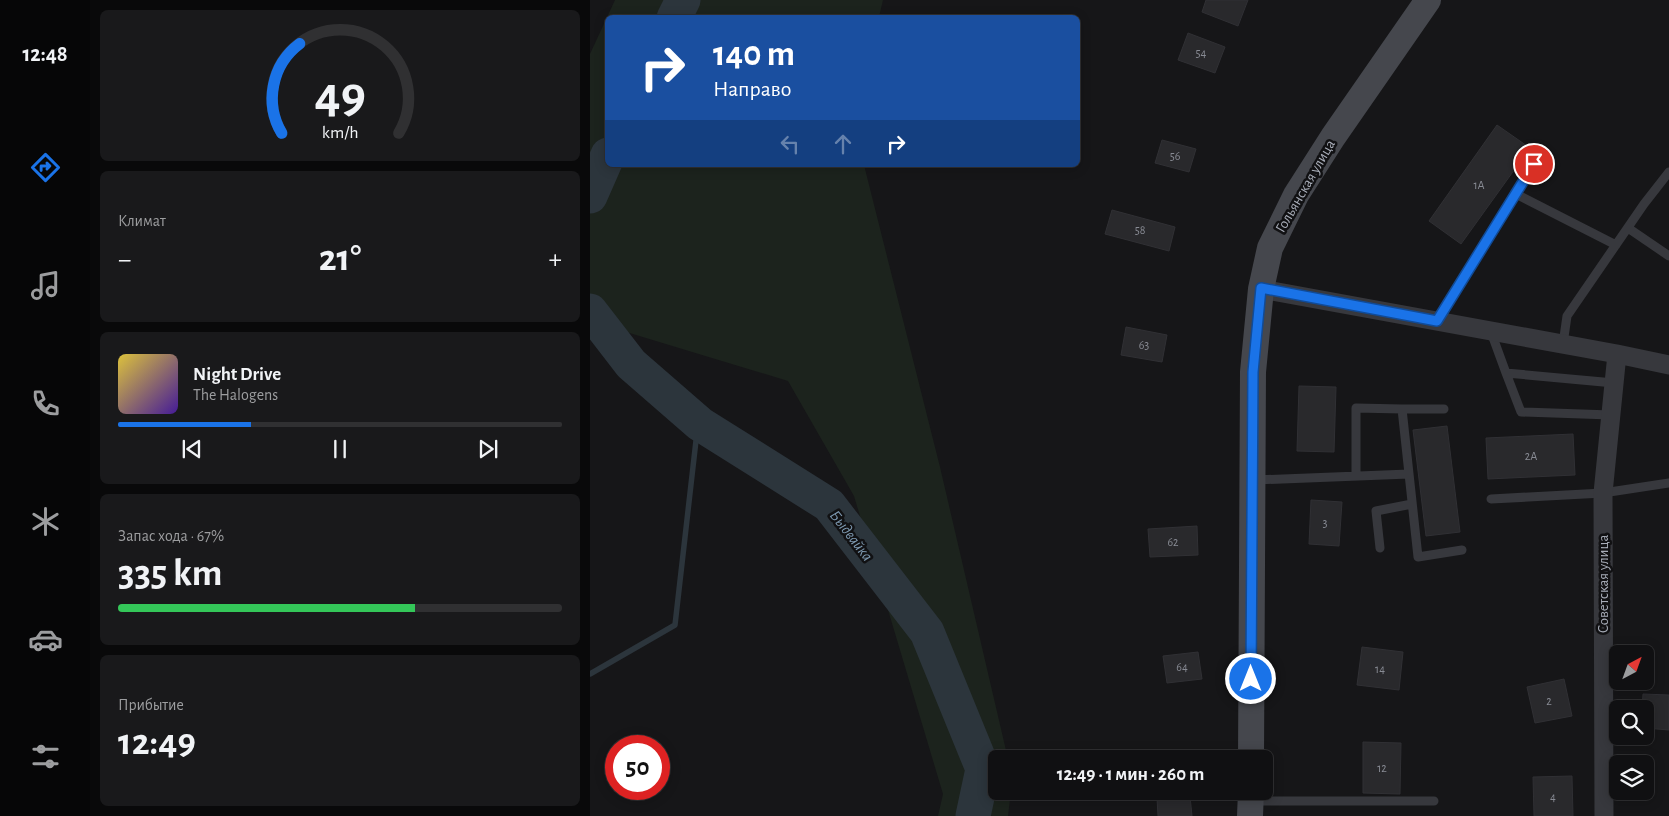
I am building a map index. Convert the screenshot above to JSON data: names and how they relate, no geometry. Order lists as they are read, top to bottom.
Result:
{
  "streets": {
    "main road": ["Гольянская улица"],
    "street": ["Советская улица"]
  },
  "water": ["Быдвайка"],
  "house_numbers": [
    "54",
    "56",
    "1А",
    "58",
    "63",
    "2А",
    "3",
    "62",
    "64",
    "14",
    "2",
    "12",
    "4"
  ],
  "north": "top right",
  "page": {
    "tabs": "12:48",
    "turn": ["140 m", "Направо"],
    "tile": [
      "Климат",
      ["Запас хода · 67%", "335 km"],
      ["Прибытие", "12:49"]
    ],
    "heat": ["−", "21°", "+"],
    "song": ["Night Drive", "The Halogens"],
    "limit": "50",
    "trip": "12:49 · 1 мин · 260 m",
    "gauge": ["49", "km/h"]
  }
}
